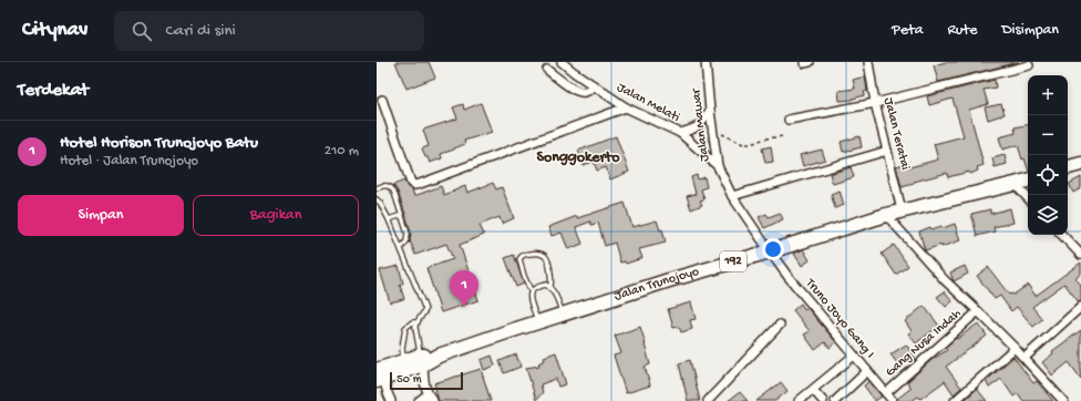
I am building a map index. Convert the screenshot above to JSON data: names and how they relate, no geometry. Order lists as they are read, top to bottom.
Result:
{
  "streets": {
    "main road": ["192", "Jalan Trunojoyo"],
    "street": [
      "Jalan Melati",
      "Jalan Mawar",
      "Jalan Teratai",
      "Truno Joyo Gang I",
      "Gang Nusa Indah"
    ]
  },
  "crossings": [
    ["Jalan Melati", "Jalan Mawar"],
    ["Jalan Mawar", "Jalan Trunojoyo"],
    ["Jalan Mawar", "Truno Joyo Gang I"],
    ["Jalan Teratai", "Jalan Trunojoyo"],
    ["Jalan Trunojoyo", "Truno Joyo Gang I"],
    ["Truno Joyo Gang I", "Gang Nusa Indah"]
  ],
  "districts": ["Songgokerto"],
  "scale_bar": "50 m",
  "page": {
    "header": "Citynav",
    "search": "Cari di sini",
    "nav": ["Peta", "Rute", "Disimpan"],
    "heading": "Terdekat",
    "map_buttons": ["+", "−"],
    "list": [
      {
        "mark": "1",
        "name": "Hotel Horison Trunojoyo Batu",
        "note": "Hotel · Jalan Trunojoyo",
        "value": "210 m"
      }
    ],
    "buttons": ["Simpan", "Bagikan"],
    "pins": "1",
    "scale": "50 m"
  }
}
